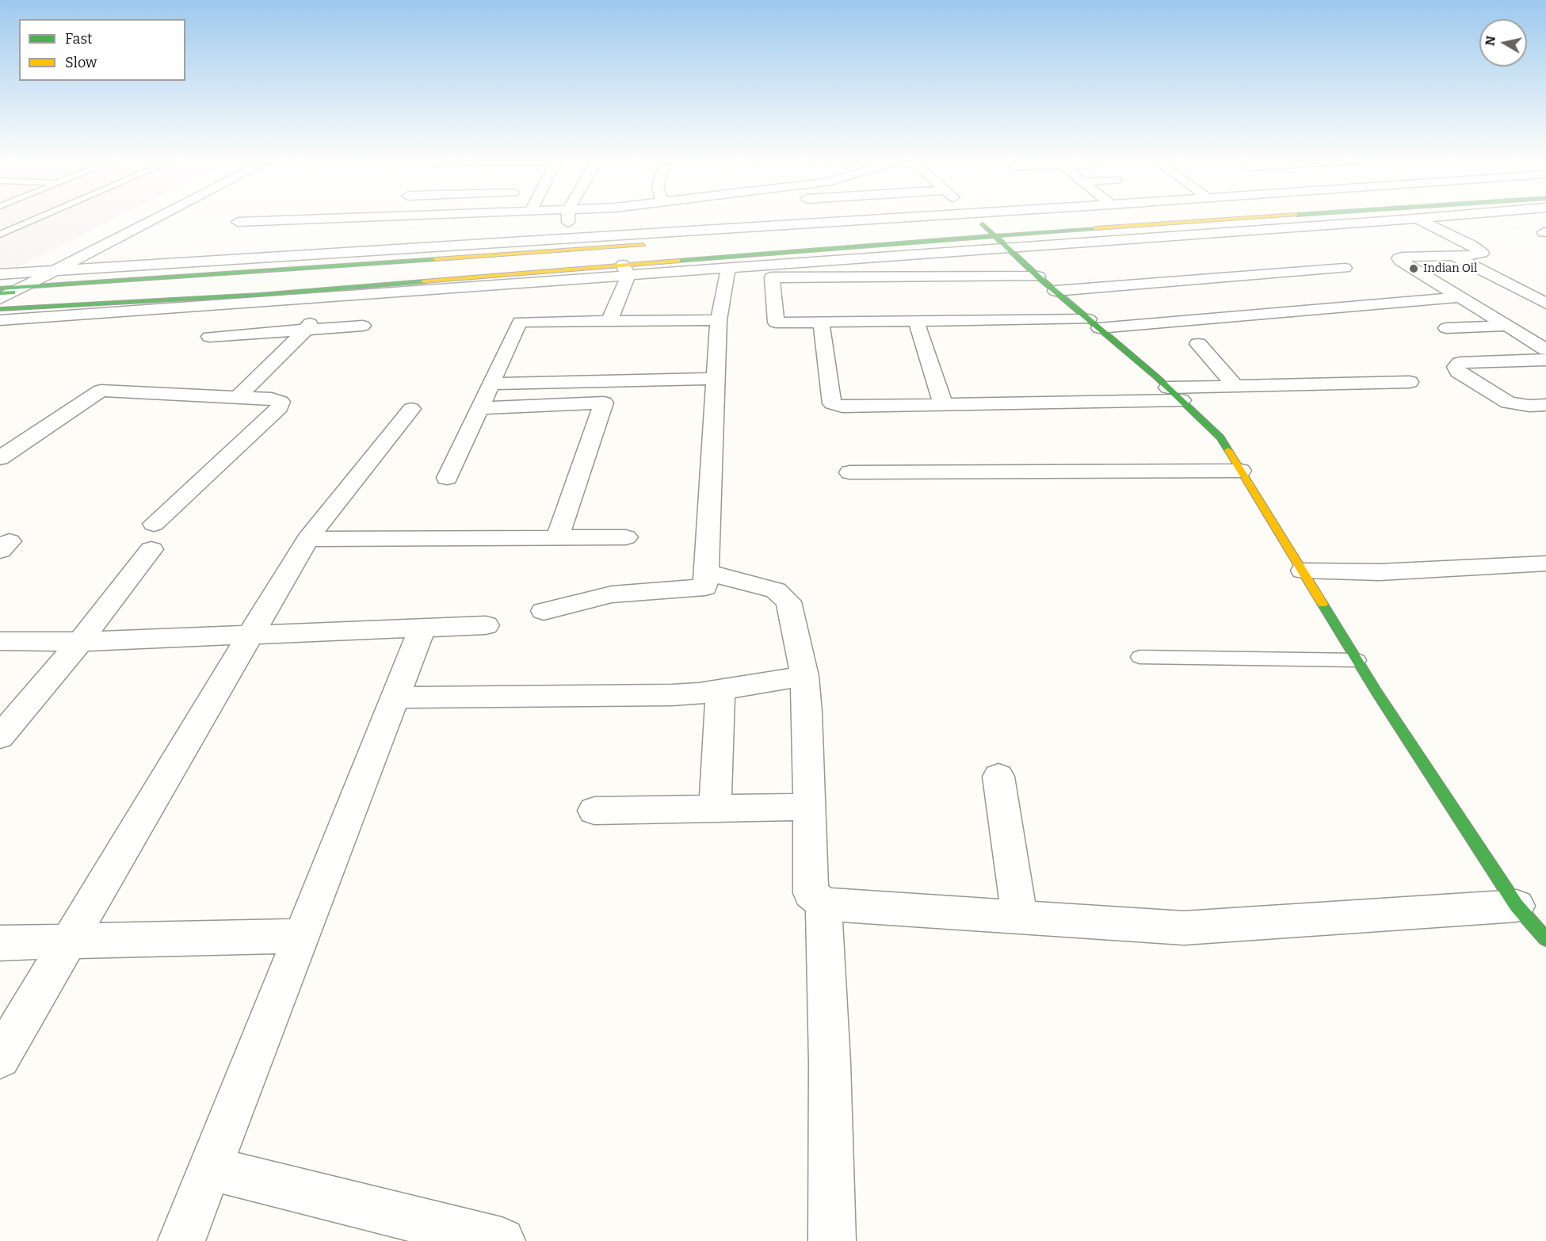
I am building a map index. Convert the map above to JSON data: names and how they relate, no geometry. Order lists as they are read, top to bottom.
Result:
{
  "places": ["Indian Oil"],
  "legend": ["Fast", "Slow"],
  "north": "left"
}
